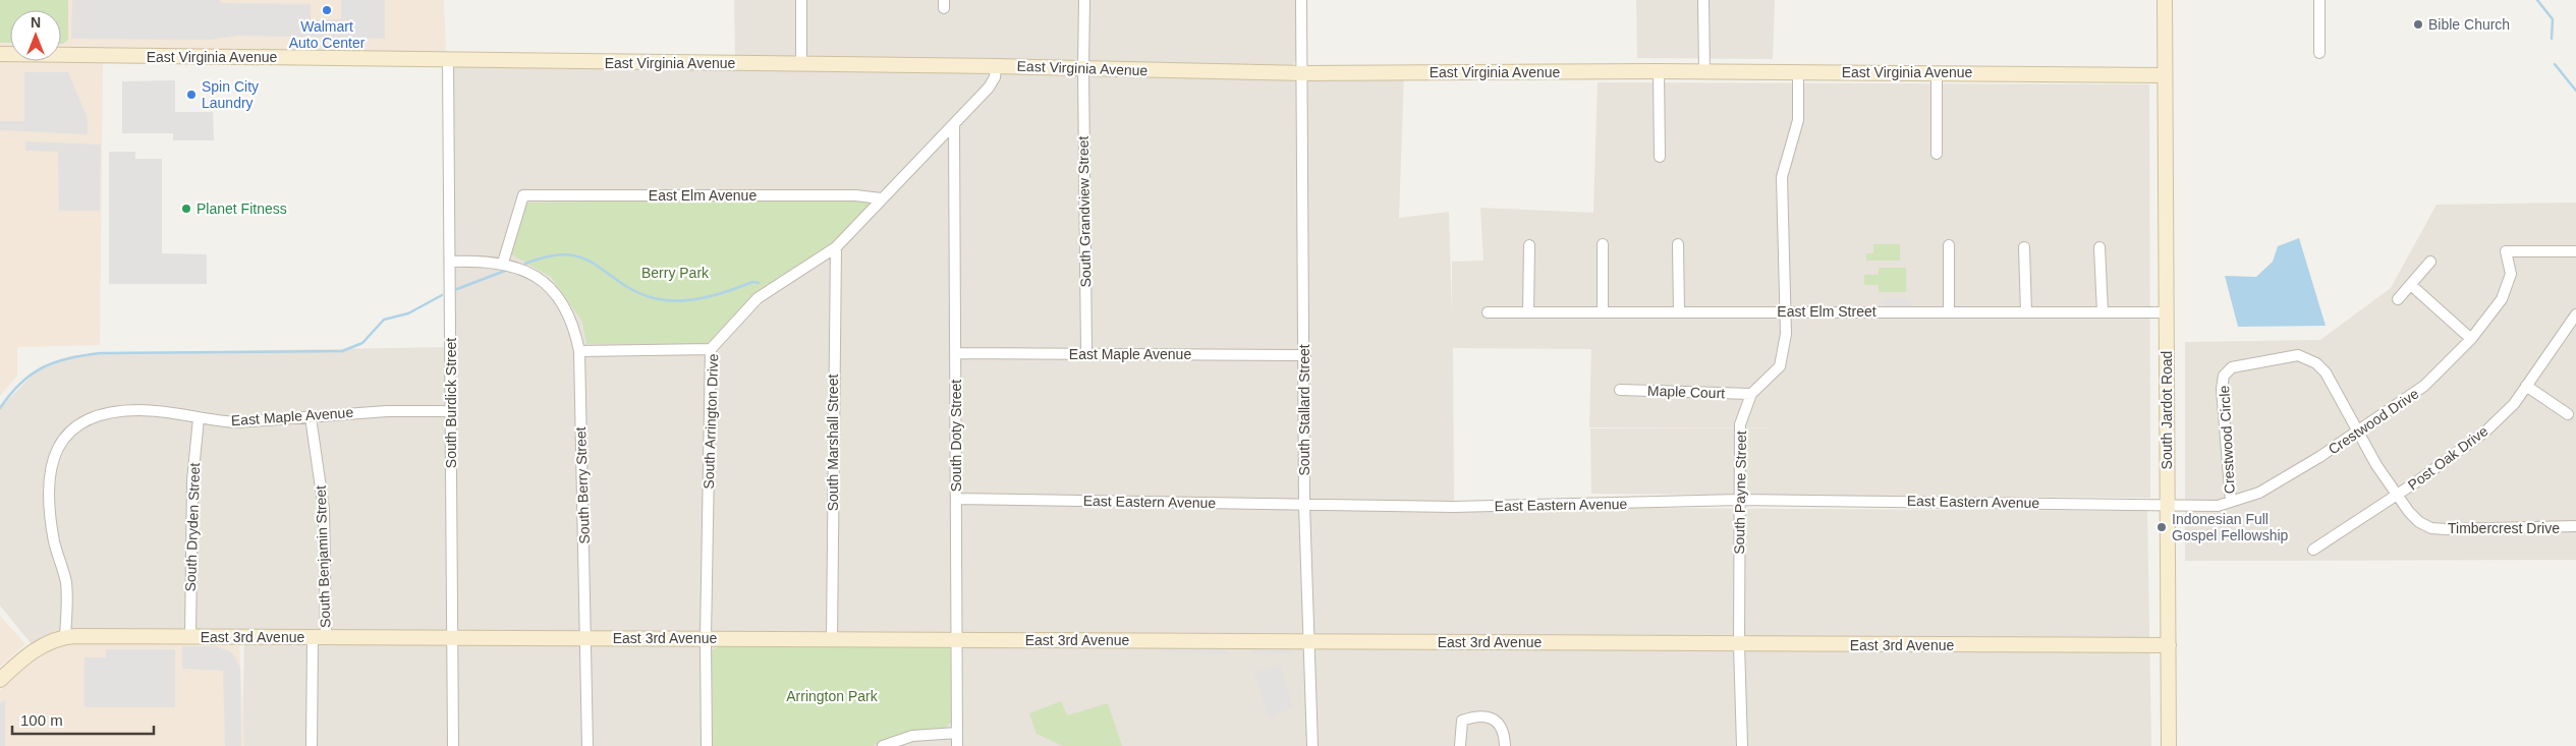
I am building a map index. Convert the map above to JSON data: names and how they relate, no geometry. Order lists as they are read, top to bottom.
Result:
{
  "streets": {
    "street": [
      "East Virginia Avenue",
      "East Elm Avenue",
      "South Grandview Street",
      "East Elm Street",
      "East Maple Avenue",
      "Maple Court",
      "South Burdick Street",
      "South Stallard Street",
      "South Jardot Road",
      "South Arrington Drive",
      "Crestwood Drive",
      "South Doty Street",
      "Crestwood Circle",
      "South Marshall Street",
      "Post Oak Drive",
      "South Berry Street",
      "South Payne Street",
      "East Eastern Avenue",
      "South Dryden Street",
      "Timbercrest Drive",
      "South Benjamin Street",
      "East 3rd Avenue"
    ]
  },
  "crossings": [
    ["East Virginia Avenue", "South Grandview Street"],
    ["East Virginia Avenue", "South Burdick Street"],
    ["East Virginia Avenue", "South Stallard Street"],
    ["East Virginia Avenue", "South Jardot Road"],
    ["East Virginia Avenue", "South Arrington Drive"],
    ["East Virginia Avenue", "South Payne Street"],
    ["East Elm Avenue", "South Arrington Drive"],
    ["East Elm Avenue", "South Berry Street"],
    ["South Grandview Street", "East Maple Avenue"],
    ["East Elm Street", "South Jardot Road"],
    ["East Elm Street", "South Payne Street"],
    ["East Maple Avenue", "South Burdick Street"],
    ["East Maple Avenue", "South Stallard Street"],
    ["East Maple Avenue", "South Doty Street"],
    ["East Maple Avenue", "South Dryden Street"],
    ["East Maple Avenue", "South Benjamin Street"],
    ["East Maple Avenue", "East 3rd Avenue"],
    ["Maple Court", "South Payne Street"],
    ["South Burdick Street", "South Berry Street"],
    ["South Burdick Street", "East 3rd Avenue"],
    ["South Stallard Street", "East Eastern Avenue"],
    ["South Stallard Street", "East 3rd Avenue"],
    ["South Jardot Road", "Crestwood Drive"],
    ["South Jardot Road", "East Eastern Avenue"],
    ["South Jardot Road", "East 3rd Avenue"],
    ["South Arrington Drive", "South Doty Street"],
    ["South Arrington Drive", "South Marshall Street"],
    ["South Arrington Drive", "East 3rd Avenue"],
    ["Crestwood Drive", "Crestwood Circle"],
    ["Crestwood Drive", "East Eastern Avenue"],
    ["Crestwood Drive", "Timbercrest Drive"],
    ["South Doty Street", "East Eastern Avenue"],
    ["South Doty Street", "East 3rd Avenue"],
    ["Crestwood Circle", "Timbercrest Drive"],
    ["South Marshall Street", "East 3rd Avenue"],
    ["Post Oak Drive", "Timbercrest Drive"],
    ["South Berry Street", "East 3rd Avenue"],
    ["South Payne Street", "East Eastern Avenue"],
    ["South Payne Street", "East 3rd Avenue"],
    ["South Dryden Street", "East 3rd Avenue"],
    ["South Benjamin Street", "East 3rd Avenue"]
  ],
  "parks": ["Berry Park", "Arrington Park"],
  "places": [
    "Walmart Auto Center",
    "Bible Church",
    "Spin City Laundry",
    "Planet Fitness",
    "Indonesian Full Gospel Fellowship"
  ],
  "scale_bar": "100 m",
  "north": "top"
}
